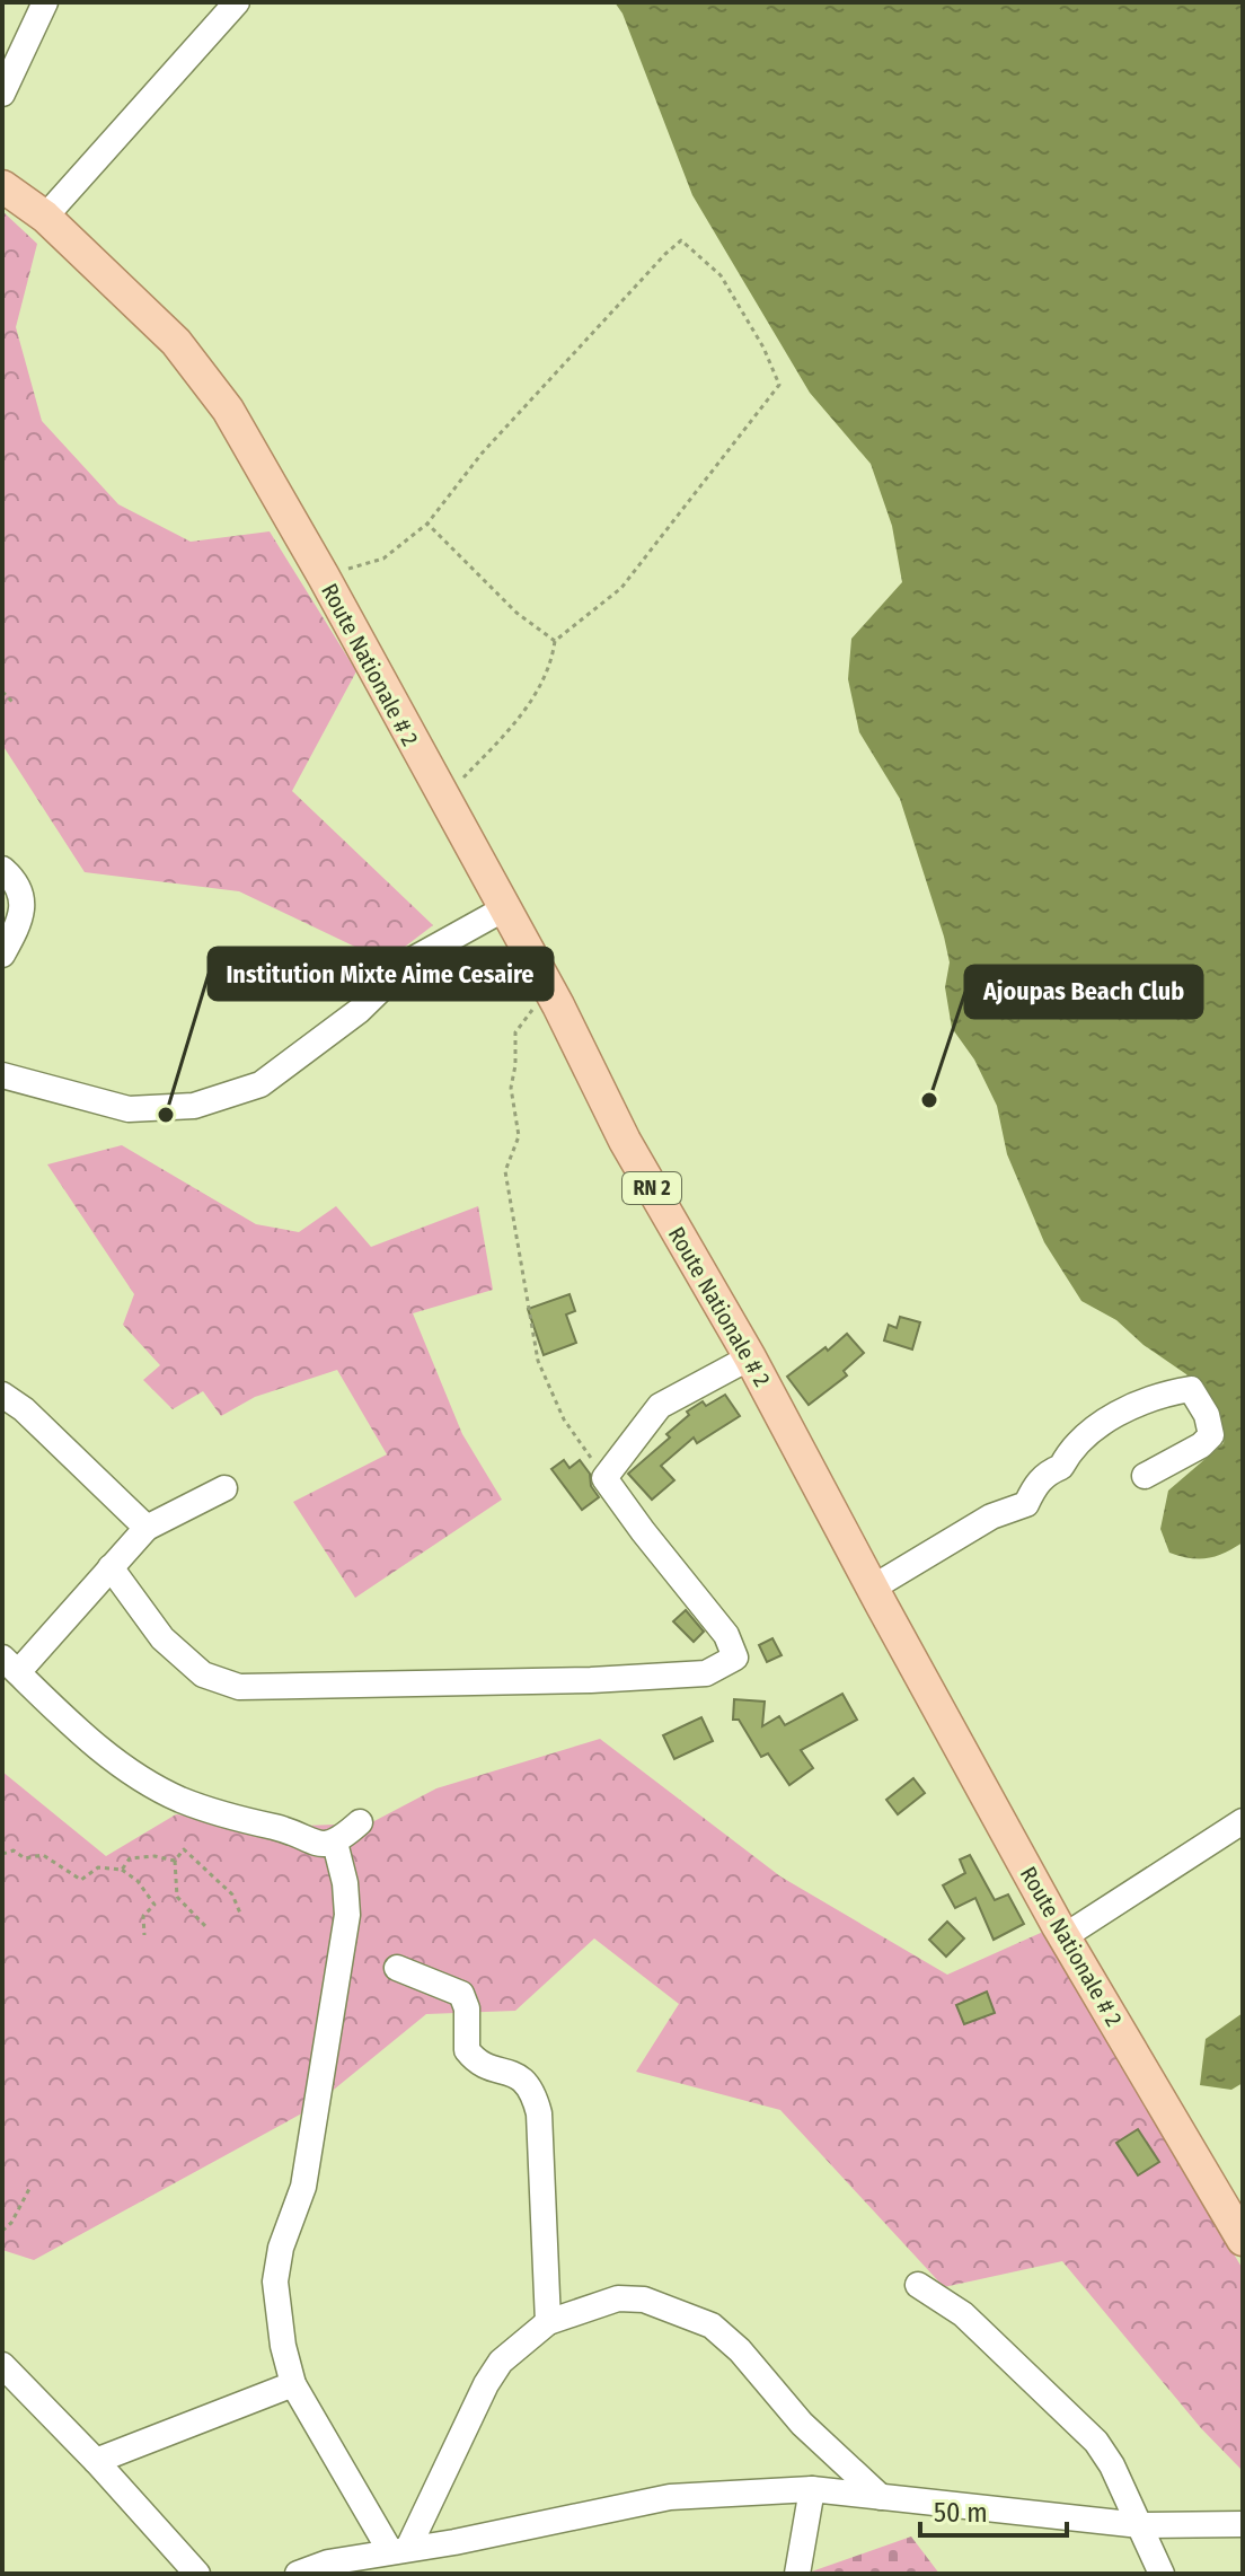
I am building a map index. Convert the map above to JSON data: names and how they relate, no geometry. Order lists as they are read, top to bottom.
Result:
{
  "streets": {
    "main road": ["Route Nationale # 2", "RN 2"]
  },
  "places": ["Ajoupas Beach Club", "Institution Mixte Aime Cesaire"],
  "scale_bar": "50 m"
}
